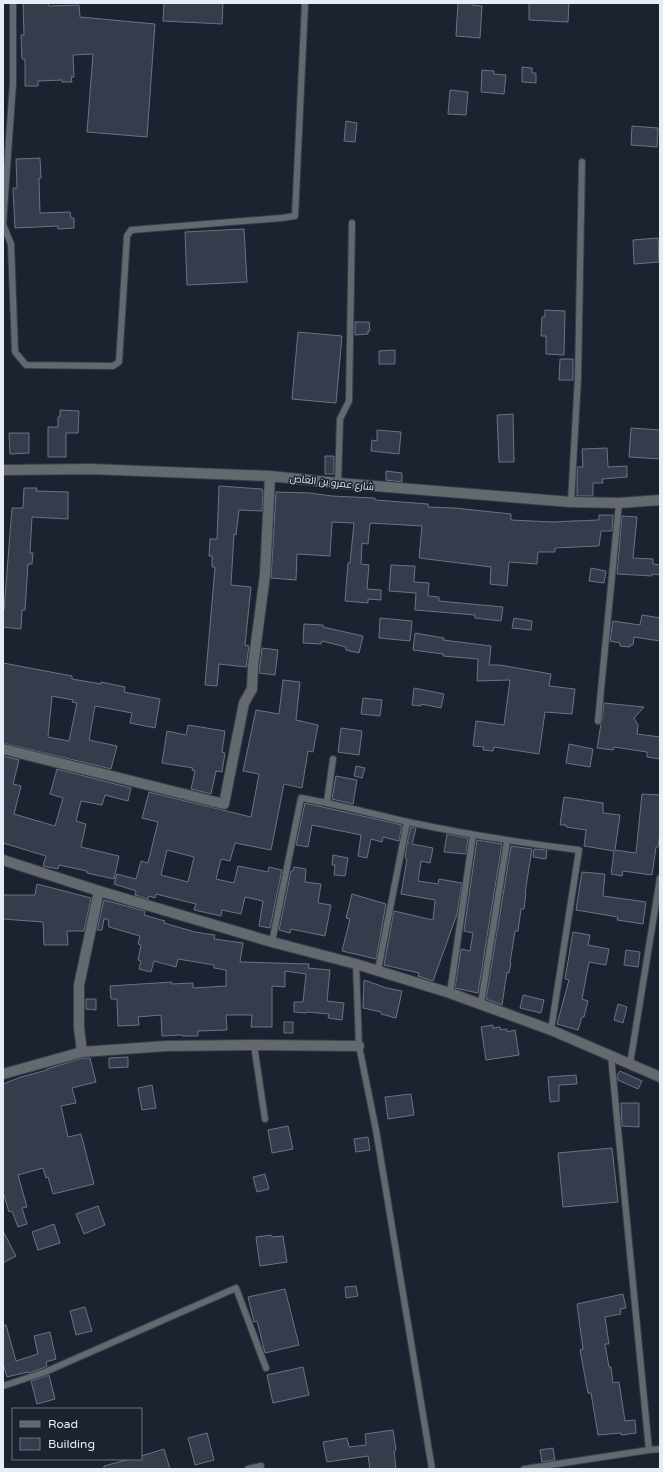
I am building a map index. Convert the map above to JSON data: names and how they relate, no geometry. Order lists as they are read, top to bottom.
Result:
{
  "streets": {
    "street": ["شارع عمرو بن العاص"]
  },
  "legend": ["Road", "Building"]
}
